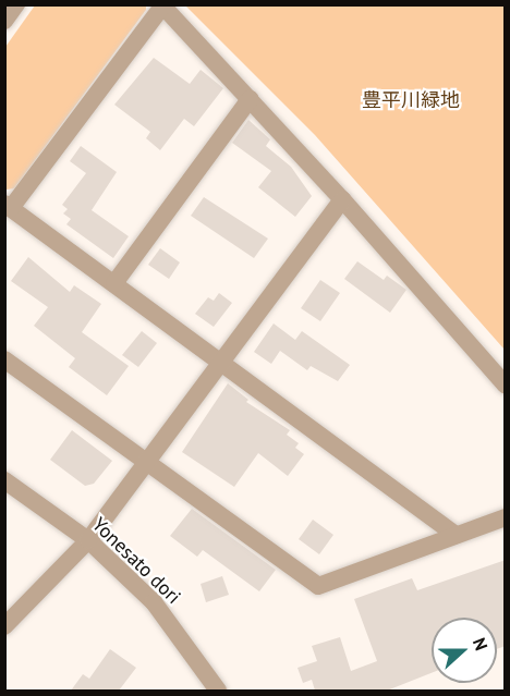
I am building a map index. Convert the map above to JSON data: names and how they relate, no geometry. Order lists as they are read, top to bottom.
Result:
{
  "streets": {
    "street": ["Yonesato dori"]
  },
  "parks": ["豊平川緑地"],
  "north": "right"
}
